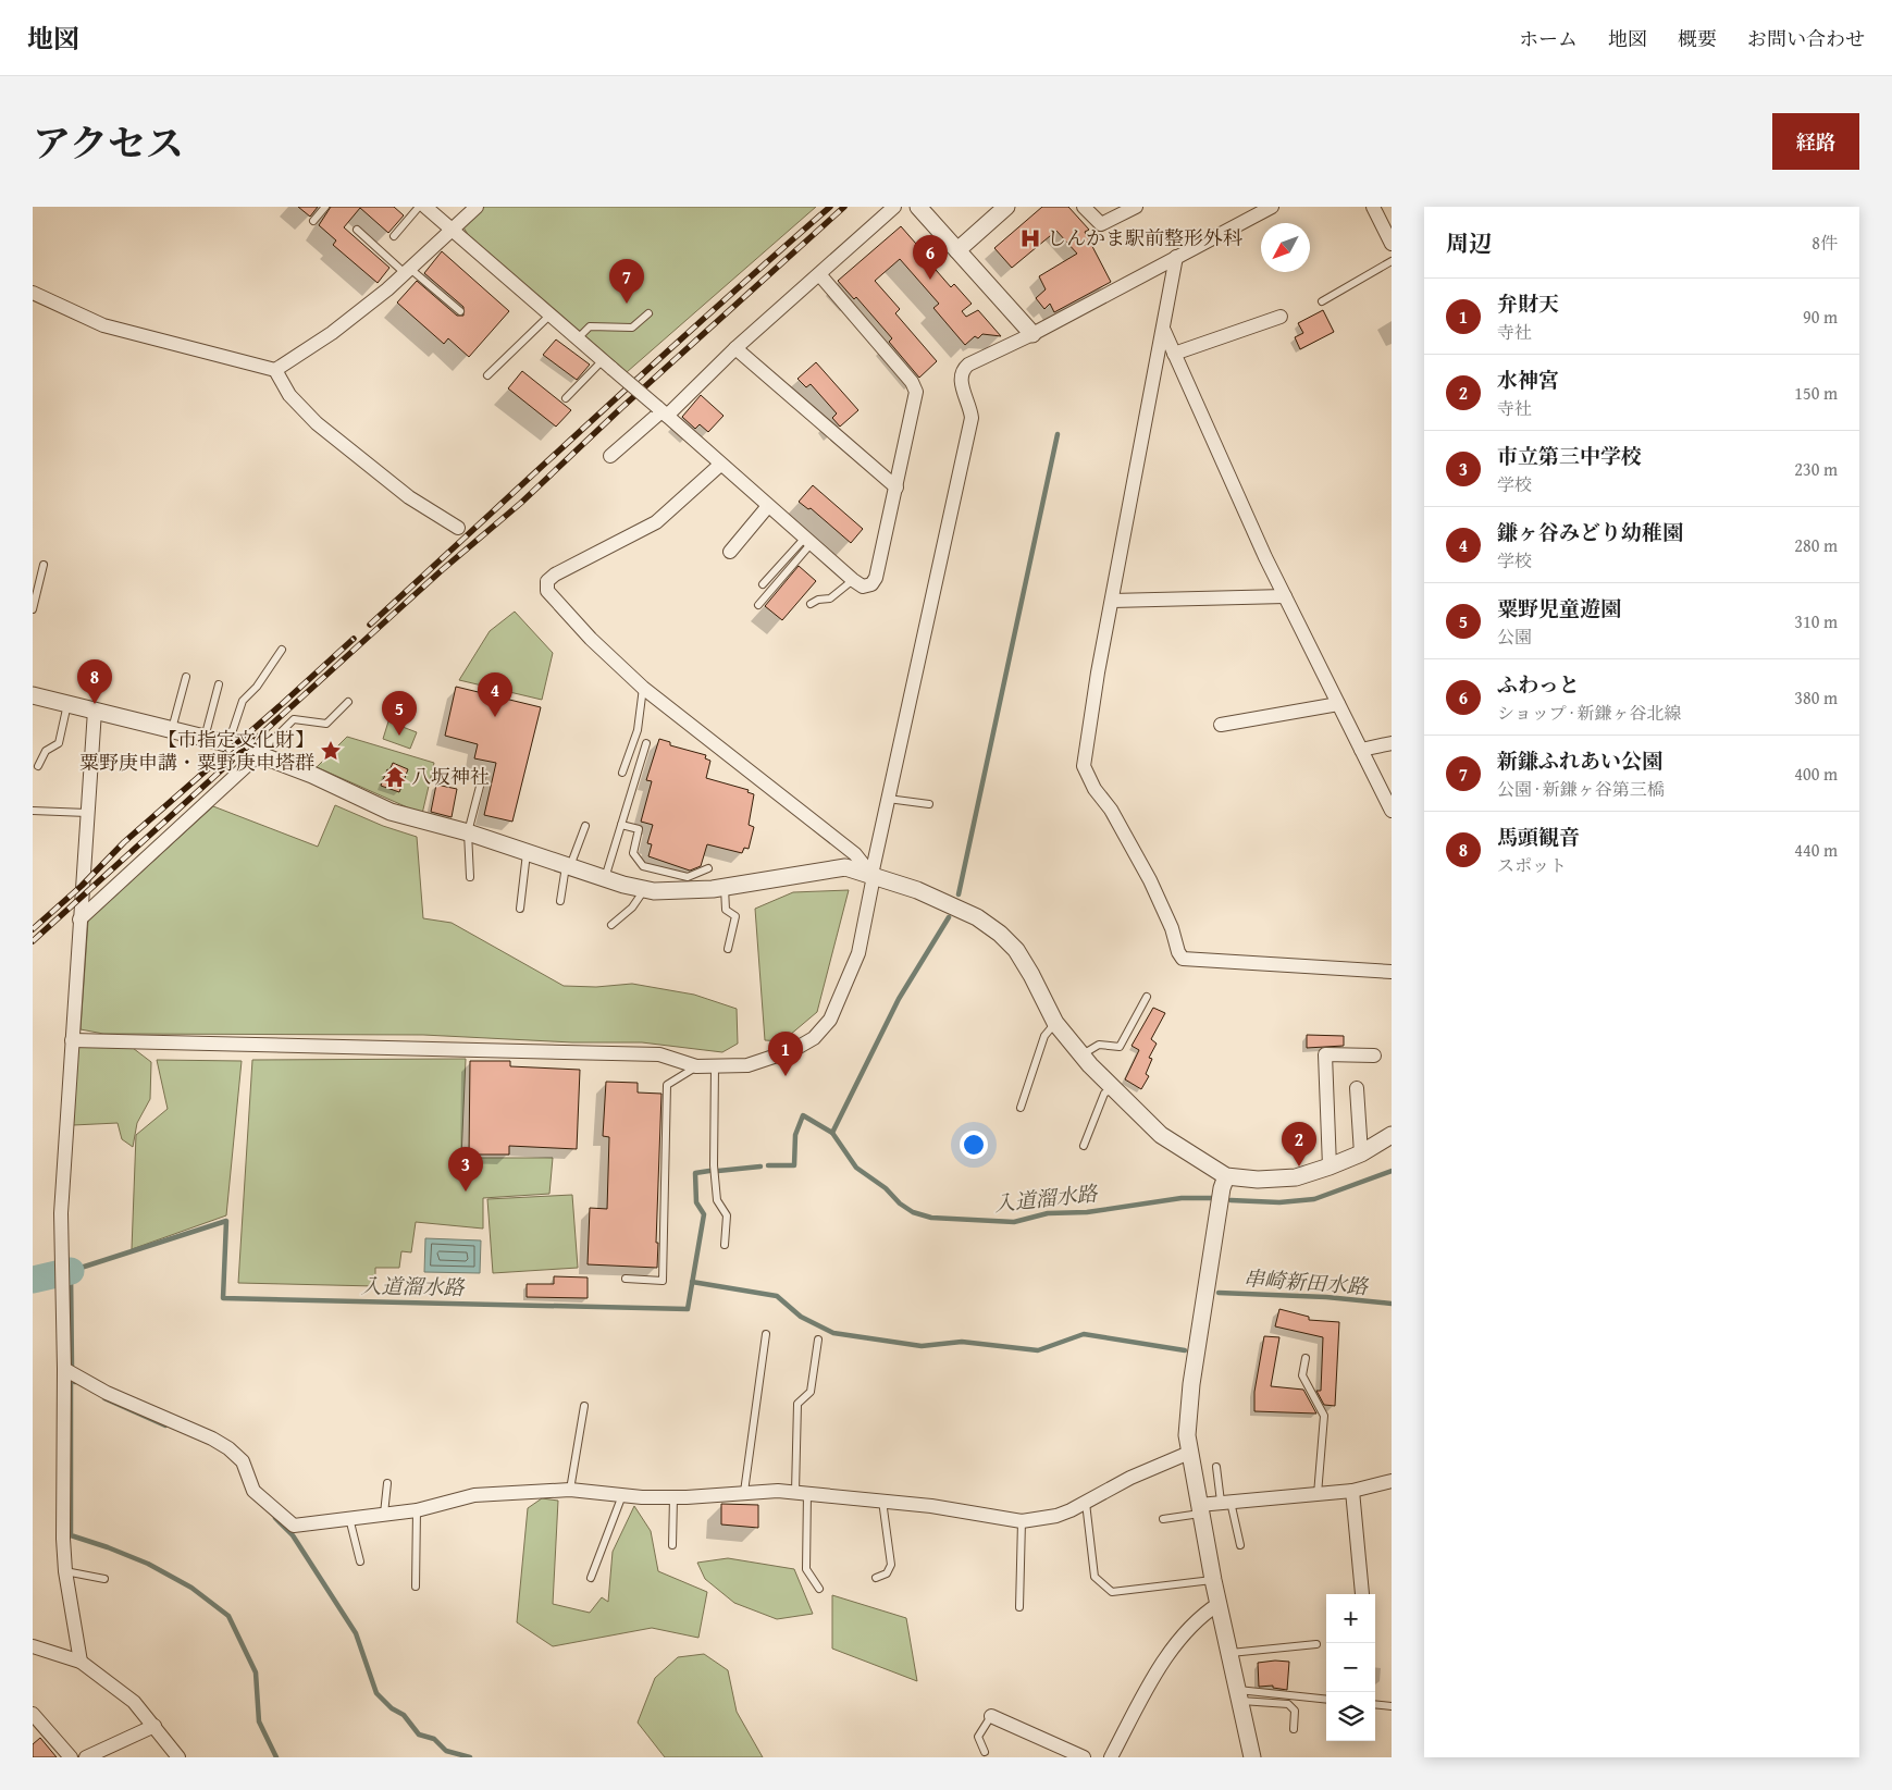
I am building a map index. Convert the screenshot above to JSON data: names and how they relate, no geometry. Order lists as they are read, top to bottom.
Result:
{
  "water": ["入道溜水路", "串崎新田水路"],
  "places": {
    "hospital": ["しんかま駅前整形外科"],
    "place": ["【市指定文化財】 粟野庚申講・粟野庚申塔群"],
    "temple": ["八坂神社"]
  },
  "north": "bottom left",
  "page": {
    "header": "地図",
    "nav": [
      "ホーム",
      "地図",
      "概要",
      "お問い合わせ"
    ],
    "title": "アクセス",
    "buttons": "経路",
    "heading": ["周辺", "8件"],
    "pins": [
      "6",
      "7",
      "8",
      "4",
      "5",
      "1",
      "2",
      "3"
    ],
    "list": [
      {
        "mark": "1",
        "name": "弁財天",
        "note": "寺社",
        "value": "90 m"
      },
      {
        "mark": "2",
        "name": "水神宮",
        "note": "寺社",
        "value": "150 m"
      },
      {
        "mark": "3",
        "name": "市立第三中学校",
        "note": "学校",
        "value": "230 m"
      },
      {
        "mark": "4",
        "name": "鎌ヶ谷みどり幼稚園",
        "note": "学校",
        "value": "280 m"
      },
      {
        "mark": "5",
        "name": "粟野児童遊園",
        "note": "公園",
        "value": "310 m"
      },
      {
        "mark": "6",
        "name": "ふわっと",
        "note": "ショップ · 新鎌ヶ谷北線",
        "value": "380 m"
      },
      {
        "mark": "7",
        "name": "新鎌ふれあい公園",
        "note": "公園 · 新鎌ヶ谷第三橋",
        "value": "400 m"
      },
      {
        "mark": "8",
        "name": "馬頭観音",
        "note": "スポット",
        "value": "440 m"
      }
    ],
    "map_buttons": ["+", "−"]
  }
}
